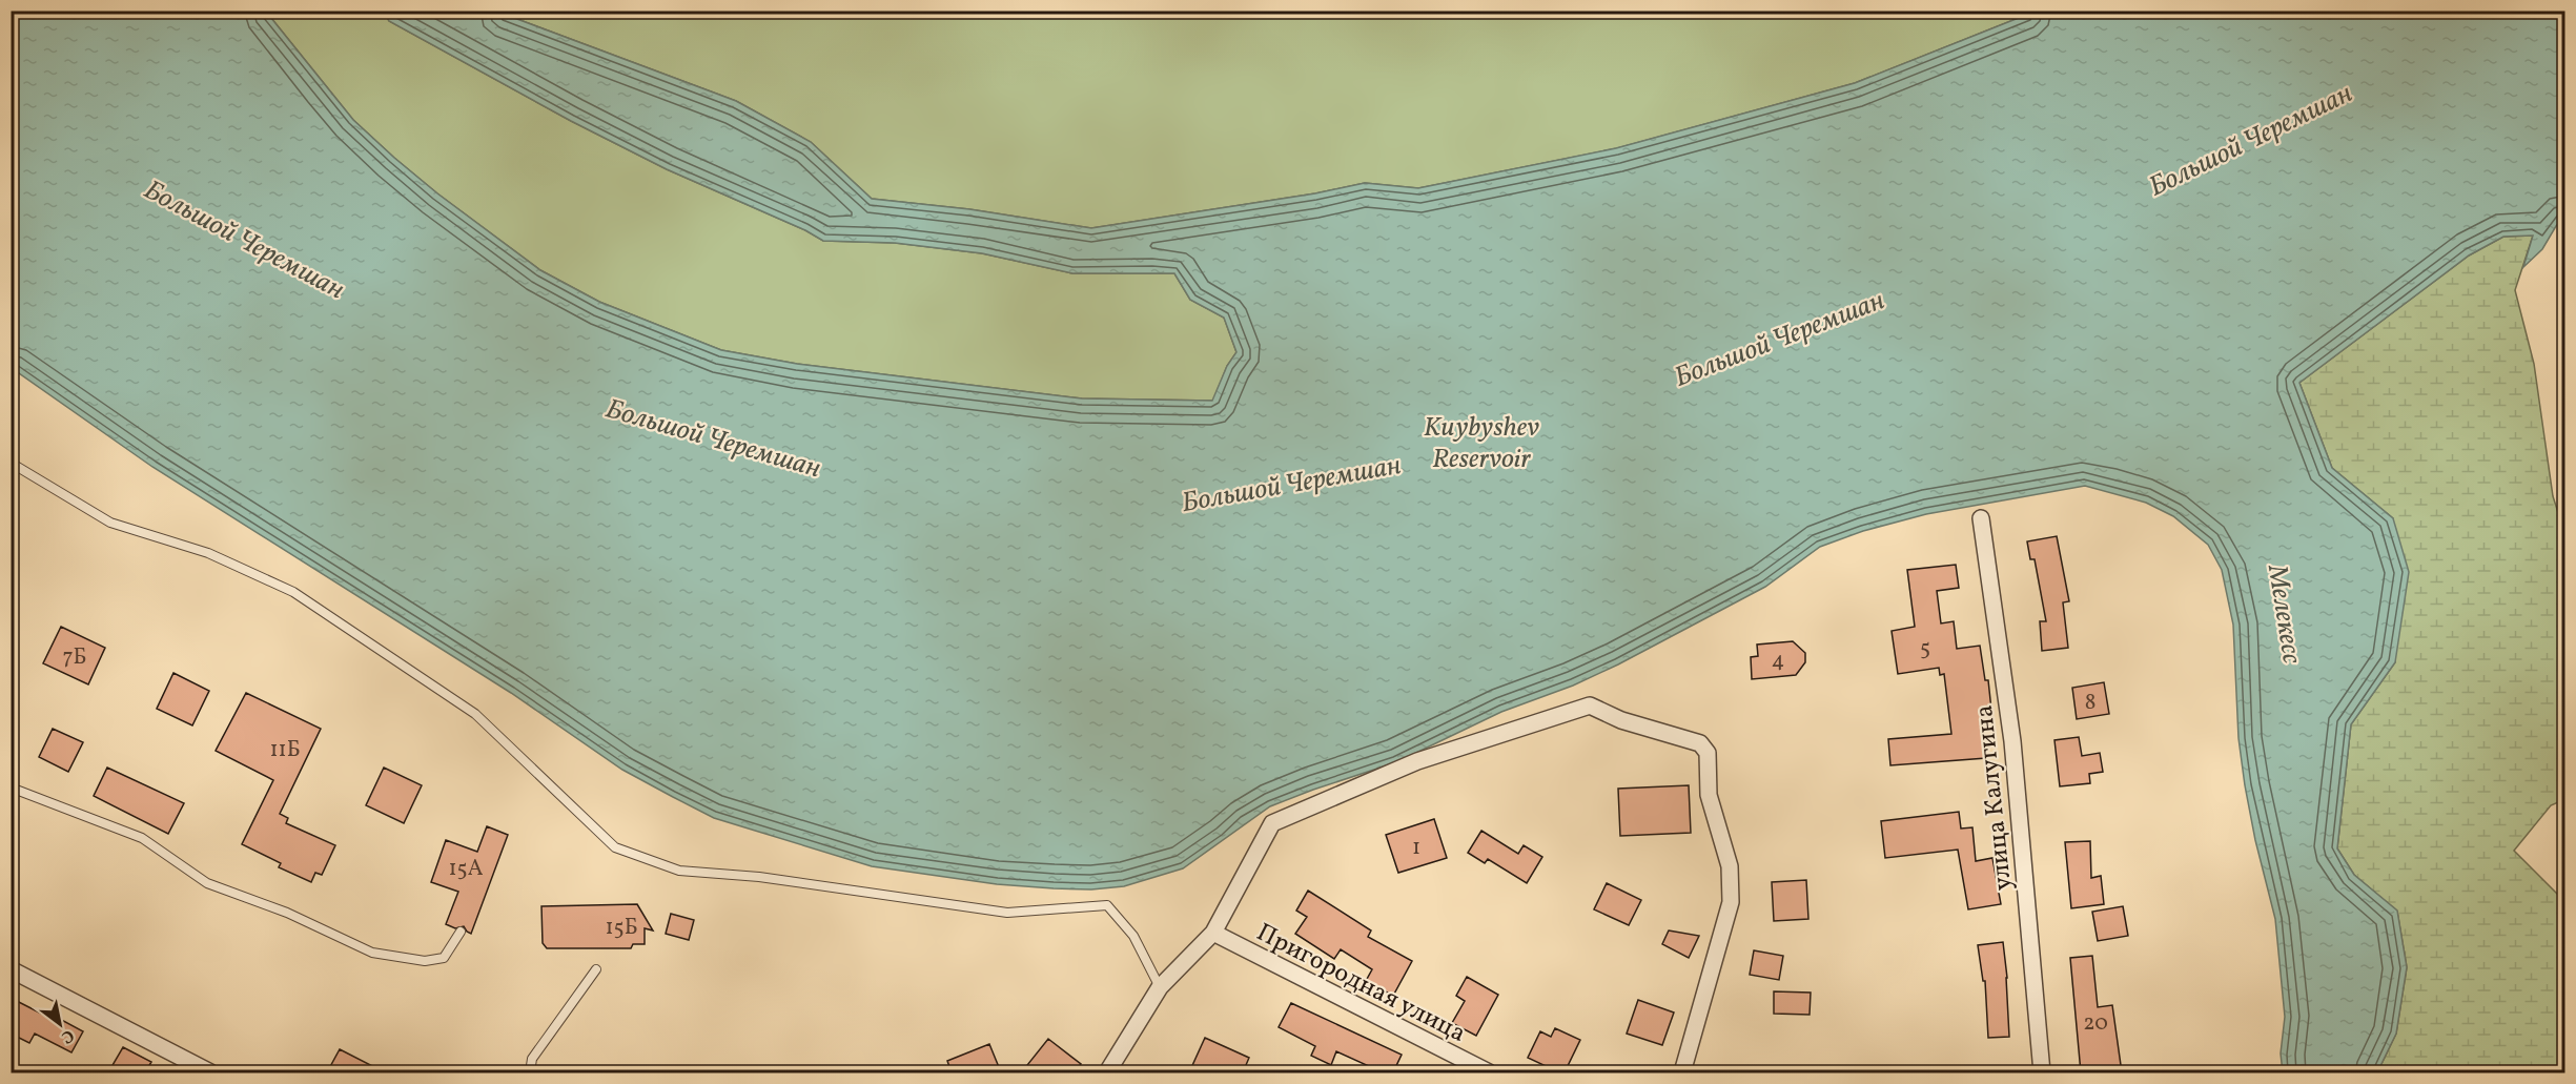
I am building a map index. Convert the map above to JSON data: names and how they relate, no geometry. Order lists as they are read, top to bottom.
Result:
{
  "streets": {
    "street": ["улица Калугина", "Пригородная улица"]
  },
  "water": ["Большой Черемшан", "Kuybyshev Reservoir", "Мелекесс"],
  "house_numbers": [
    "5",
    "7Б",
    "4",
    "8",
    "11Б",
    "1",
    "15А",
    "15Б",
    "20"
  ],
  "north": "bottom right"
}
